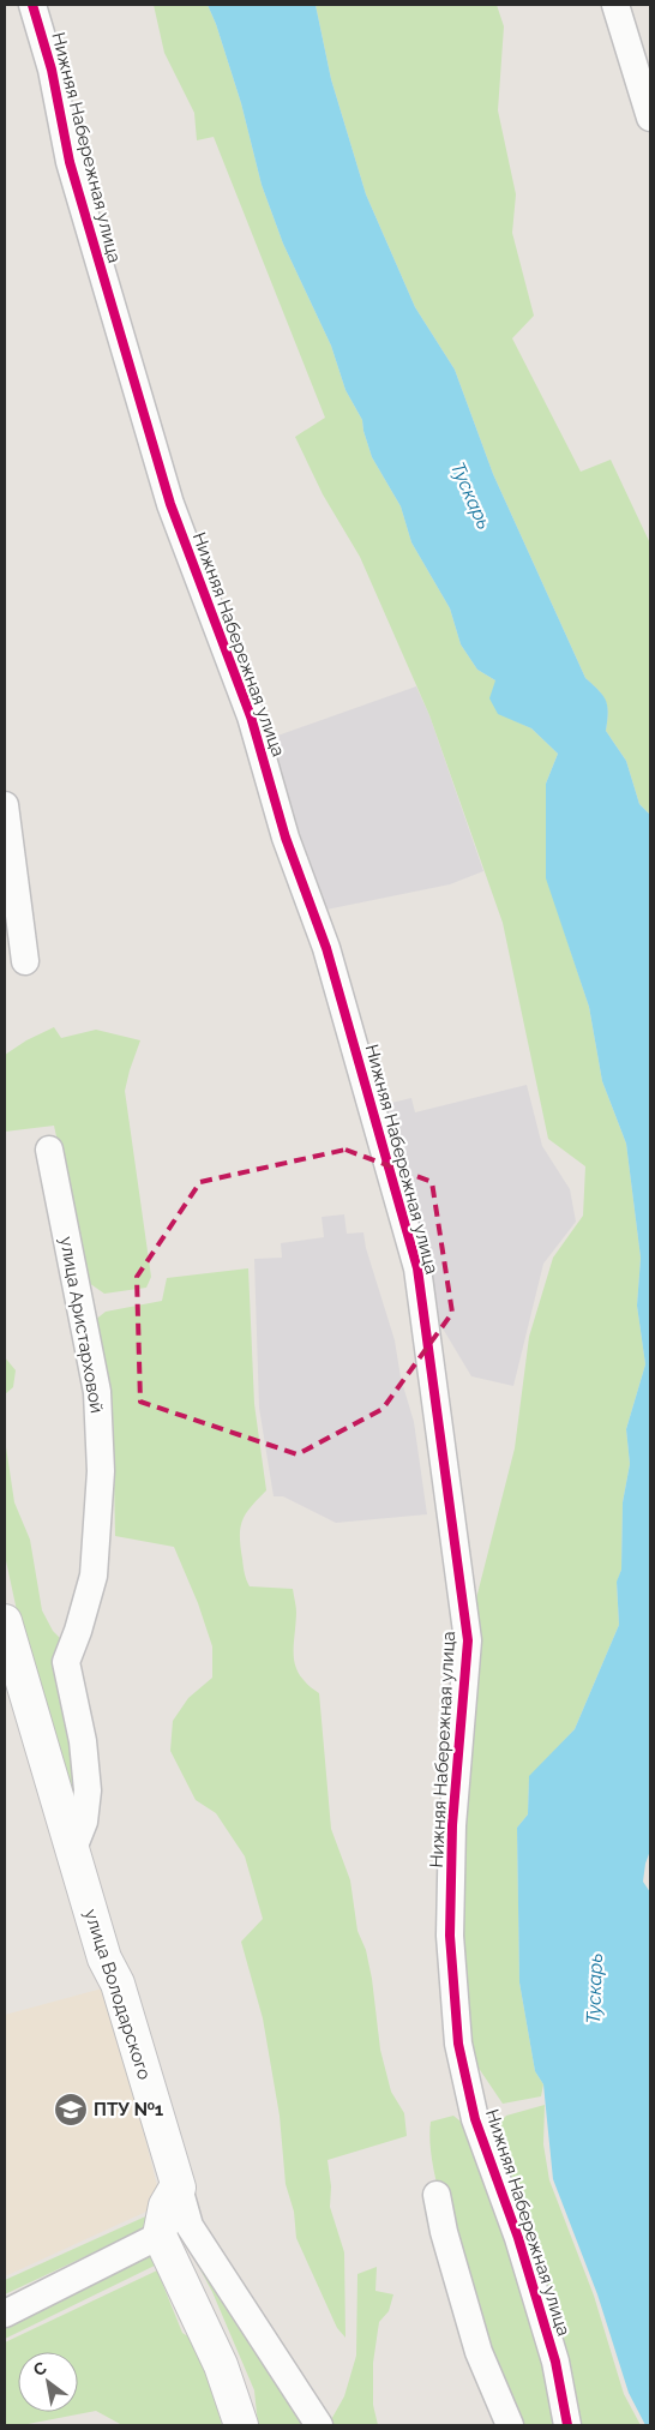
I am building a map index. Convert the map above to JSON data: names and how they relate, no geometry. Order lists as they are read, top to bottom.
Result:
{
  "streets": {
    "street": ["Нижняя Набережная улица", "улица Аристарховой", "улица Володарского"]
  },
  "crossings": [
    ["улица Аристарховой", "улица Володарского"]
  ],
  "water": ["Тускарь"],
  "places": {
    "school or university": ["ПТУ №1"]
  },
  "north": "top left"
}
